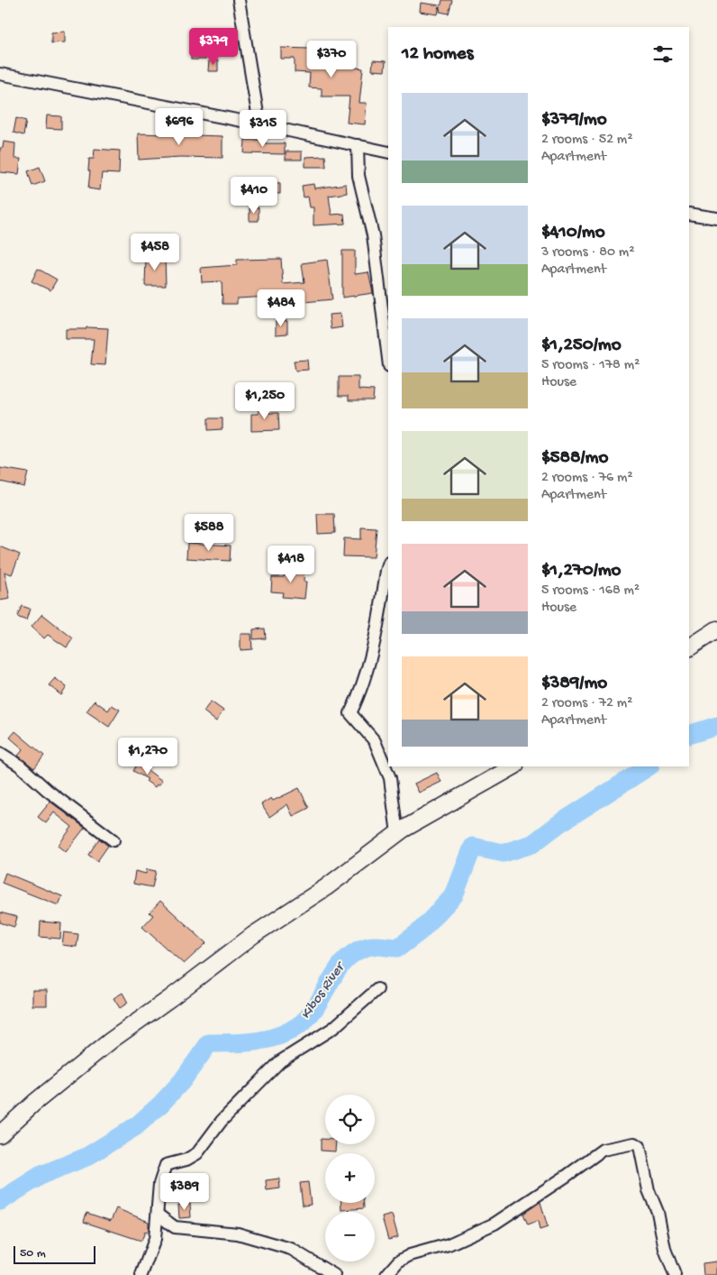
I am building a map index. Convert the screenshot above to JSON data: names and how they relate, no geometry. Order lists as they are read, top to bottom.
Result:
{
  "water": ["Kibos River"],
  "scale_bar": "50 m",
  "page": {
    "heading": "12 homes",
    "price": [
      "$379",
      "$370",
      "$696",
      "$315",
      "$410",
      "$458",
      "$484",
      "$1,250",
      "$588",
      "$418",
      "$1,270",
      "$389"
    ],
    "list": [
      {
        "name": "$379/mo",
        "note": "2 rooms · 52 m² · Apartment"
      },
      {
        "name": "$410/mo",
        "note": "3 rooms · 80 m² · Apartment"
      },
      {
        "name": "$1,250/mo",
        "note": "5 rooms · 178 m² · House"
      },
      {
        "name": "$588/mo",
        "note": "2 rooms · 76 m² · Apartment"
      },
      {
        "name": "$1,270/mo",
        "note": "5 rooms · 168 m² · House"
      },
      {
        "name": "$389/mo",
        "note": "2 rooms · 72 m² · Apartment"
      }
    ],
    "map_buttons": ["+", "−"],
    "scale": "50 m"
  }
}
